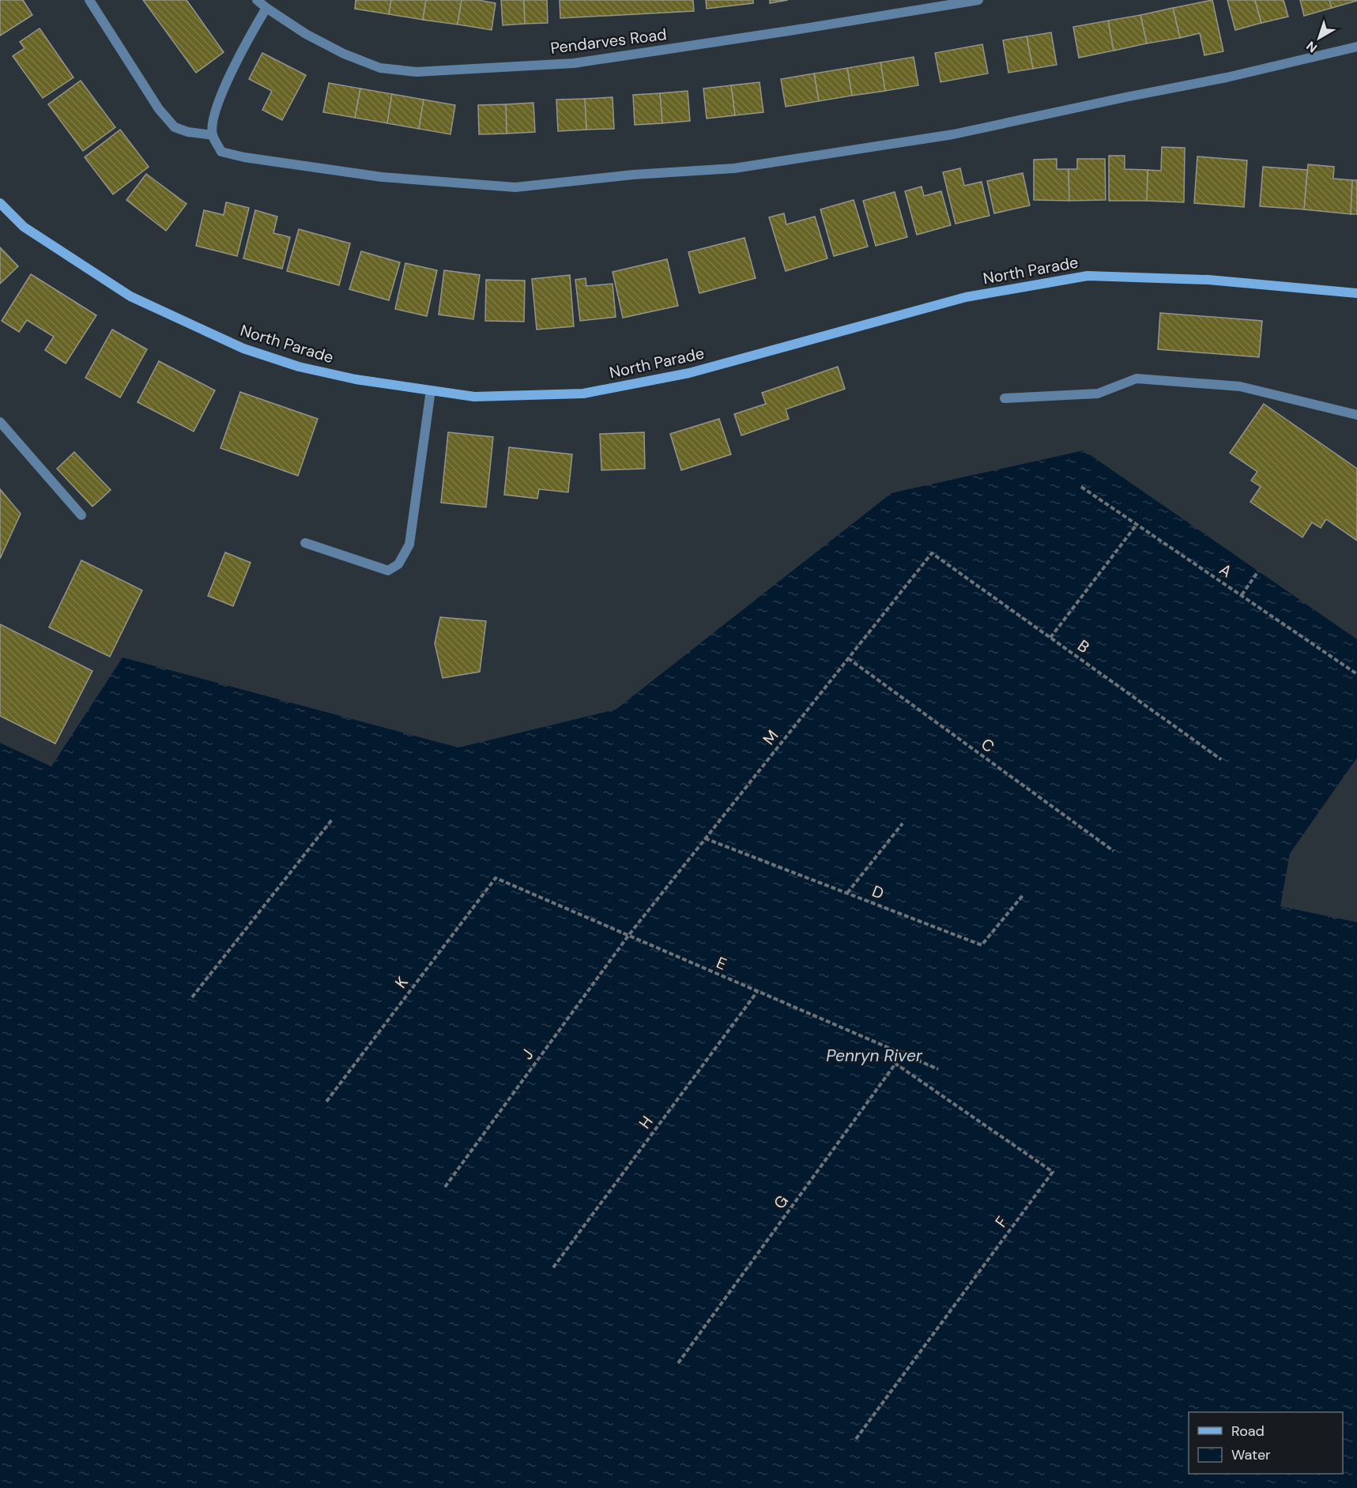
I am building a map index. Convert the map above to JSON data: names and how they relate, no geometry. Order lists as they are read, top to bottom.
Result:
{
  "streets": {
    "street": ["Pendarves Road", "North Parade"],
    "path": [
      "A",
      "B",
      "M",
      "C",
      "D",
      "E",
      "K",
      "J",
      "H",
      "G",
      "F"
    ]
  },
  "crossings": [
    ["B", "M"],
    ["M", "C"],
    ["M", "D"],
    ["M", "E"],
    ["M", "J"],
    ["E", "K"],
    ["E", "J"],
    ["E", "H"],
    ["E", "G"],
    ["G", "F"]
  ],
  "water": ["Penryn River"],
  "legend": ["Road", "Water"],
  "north": "bottom left"
}
